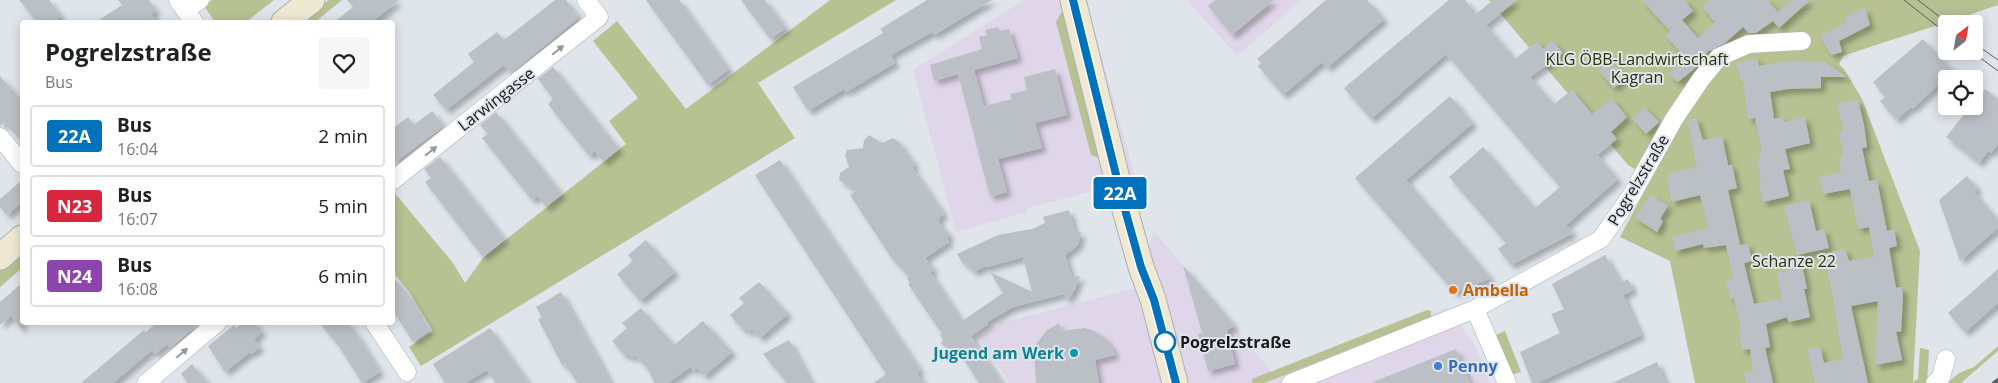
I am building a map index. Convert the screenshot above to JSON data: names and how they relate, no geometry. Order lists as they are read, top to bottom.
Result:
{
  "streets": {
    "street": ["Larwingasse", "Pogrelzstraße"]
  },
  "one_way": ["Larwingasse"],
  "parks": ["KLG ÖBB-Landwirtschaft Kagran", "Schanze 22"],
  "places": [
    "Ambella",
    "Pogrelzstraße",
    "Jugend am Werk",
    "Penny"
  ],
  "lines": ["bus line 22A"],
  "north": "top right",
  "page": {
    "on_map": "22A",
    "heading": ["Pogrelzstraße", "Bus"],
    "list": [
      {
        "mark": "22A",
        "name": "Bus",
        "note": "16:04",
        "value": "2 min"
      },
      {
        "mark": "N23",
        "name": "Bus",
        "note": "16:07",
        "value": "5 min"
      },
      {
        "mark": "N24",
        "name": "Bus",
        "note": "16:08",
        "value": "6 min"
      }
    ]
  }
}
